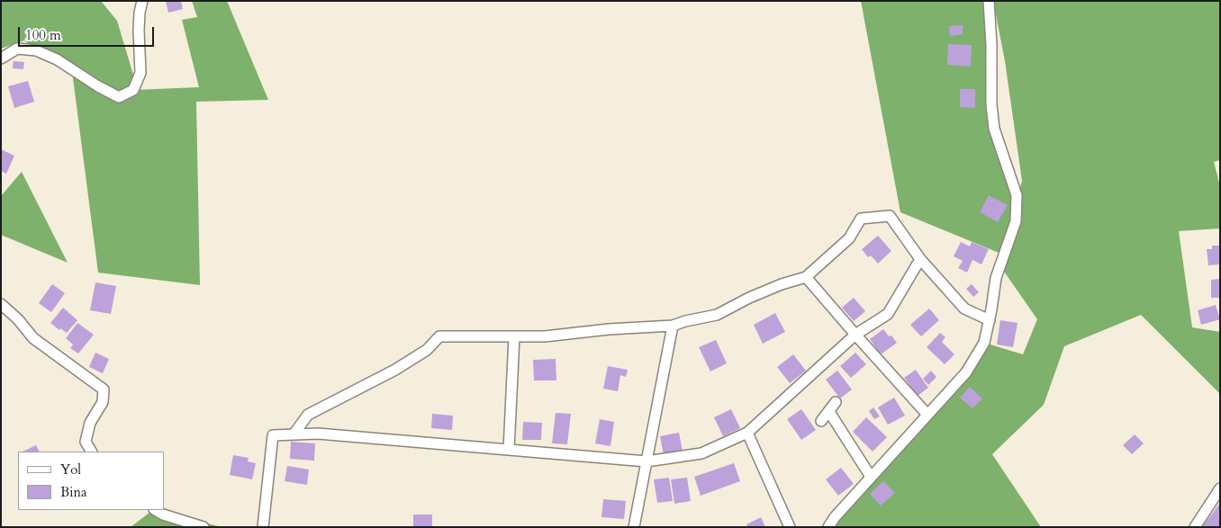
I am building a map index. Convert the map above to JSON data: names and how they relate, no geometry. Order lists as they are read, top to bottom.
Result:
{
  "legend": ["Yol", "Bina"],
  "scale_bar": "100 m"
}
